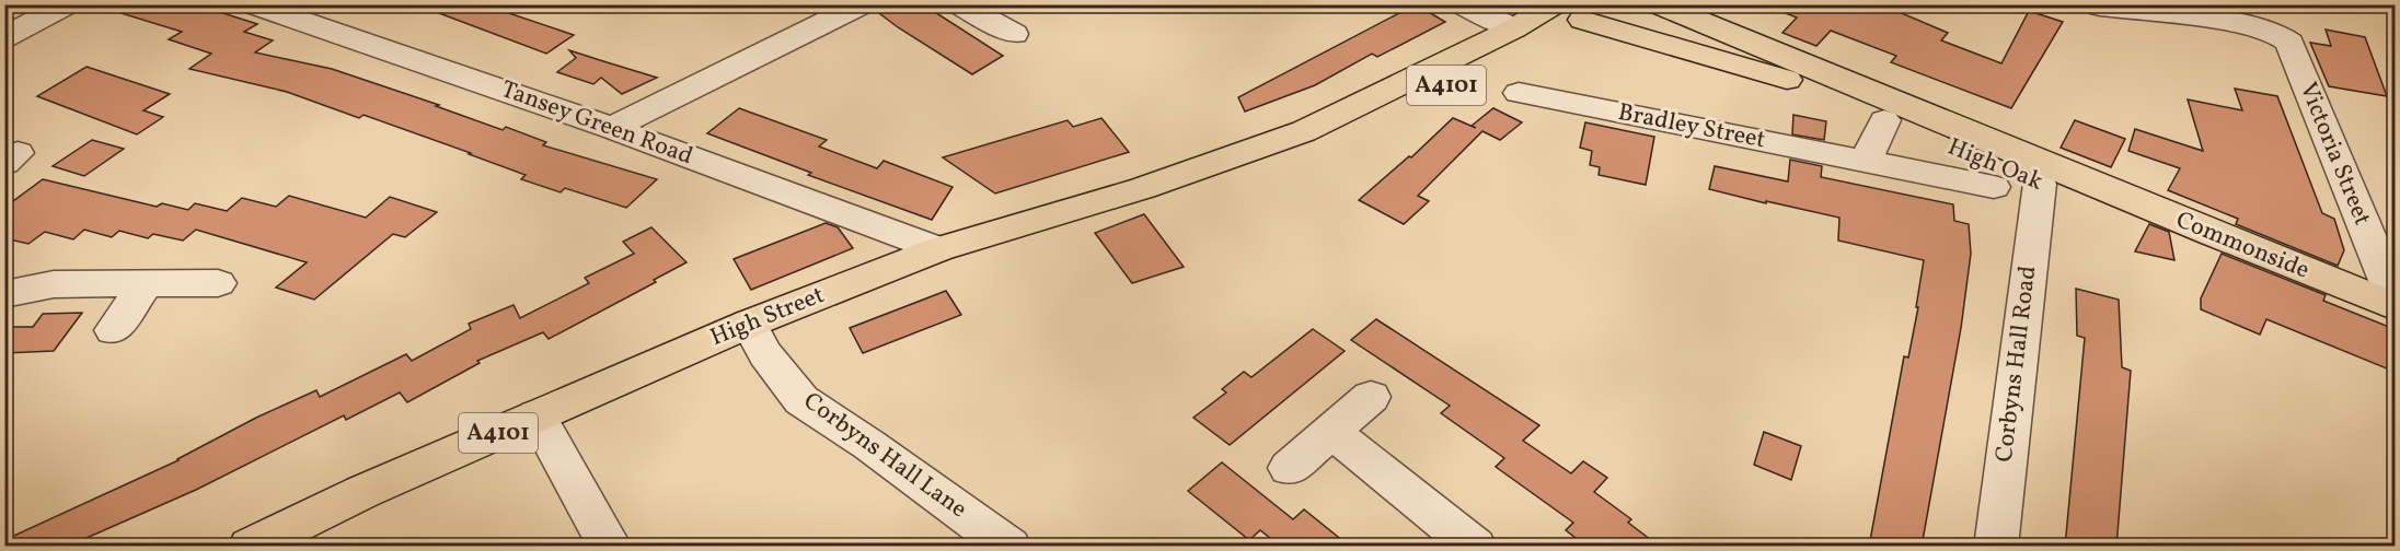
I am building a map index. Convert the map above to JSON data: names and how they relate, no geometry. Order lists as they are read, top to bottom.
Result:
{
  "streets": {
    "main road": [
      "A4101",
      "High Oak",
      "Commonside",
      "High Street"
    ],
    "street": [
      "Tansey Green Road",
      "Bradley Street",
      "Victoria Street",
      "Corbyns Hall Road",
      "Corbyns Hall Lane"
    ]
  },
  "crossings": [
    ["Tansey Green Road", "High Street"],
    ["Victoria Street", "Commonside"],
    ["High Oak", "Commonside"],
    ["High Oak", "High Street"],
    ["High Oak", "Corbyns Hall Road"],
    ["High Street", "Corbyns Hall Lane"]
  ]
}
